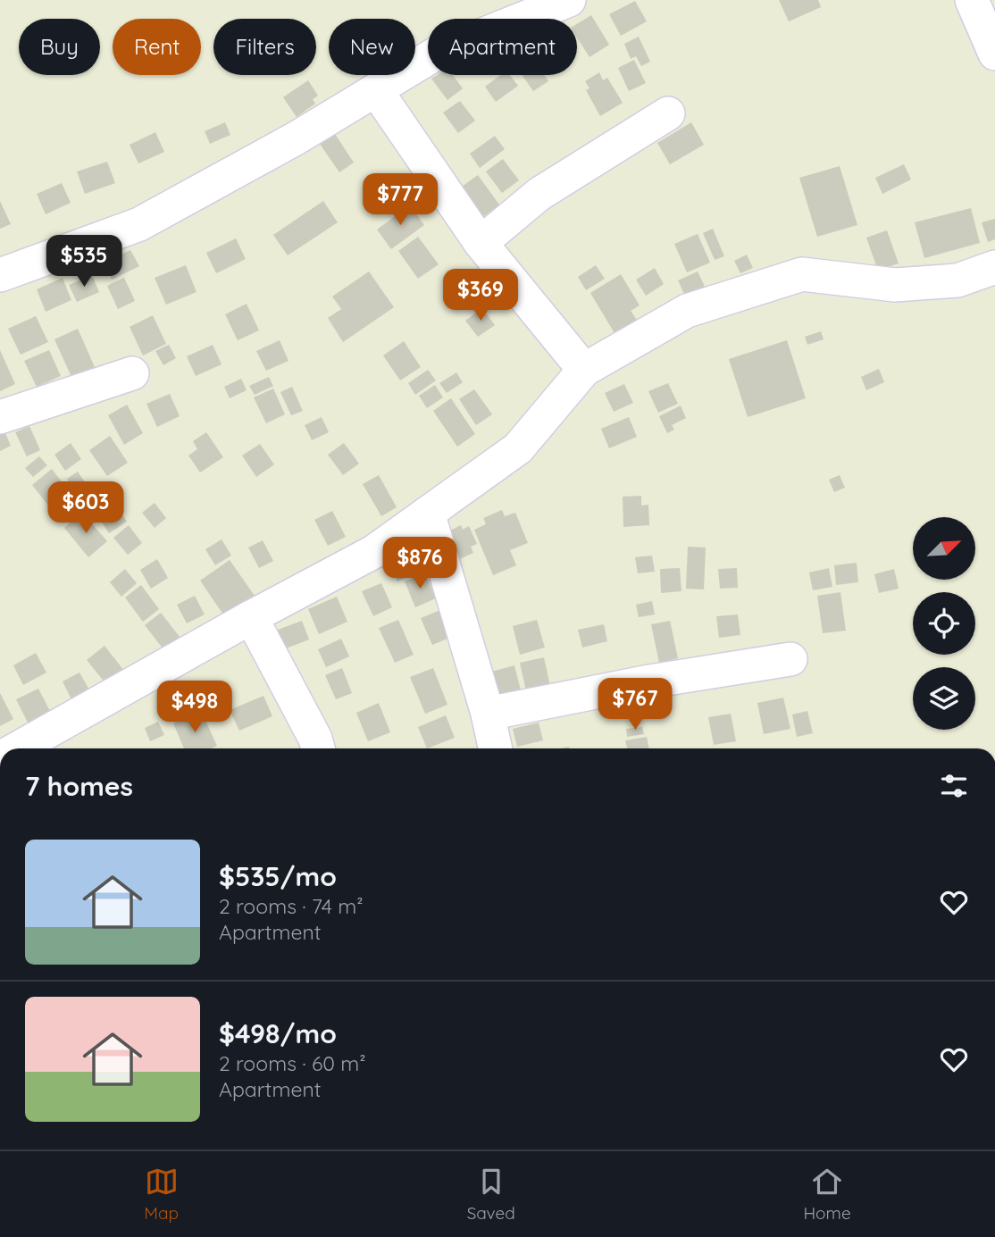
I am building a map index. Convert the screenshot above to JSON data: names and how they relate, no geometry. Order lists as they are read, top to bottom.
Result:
{
  "north": "top right",
  "page": {
    "chip": [
      "Buy",
      "Rent",
      "Filters",
      "New",
      "Apartment"
    ],
    "price": [
      "$777",
      "$535",
      "$369",
      "$603",
      "$876",
      "$767",
      "$498"
    ],
    "heading": "7 homes",
    "list": [
      {
        "name": "$535/mo",
        "note": "2 rooms · 74 m² · Apartment"
      },
      {
        "name": "$498/mo",
        "note": "2 rooms · 60 m² · Apartment"
      }
    ],
    "tabs": ["Map", "Saved", "Home"]
  }
}
